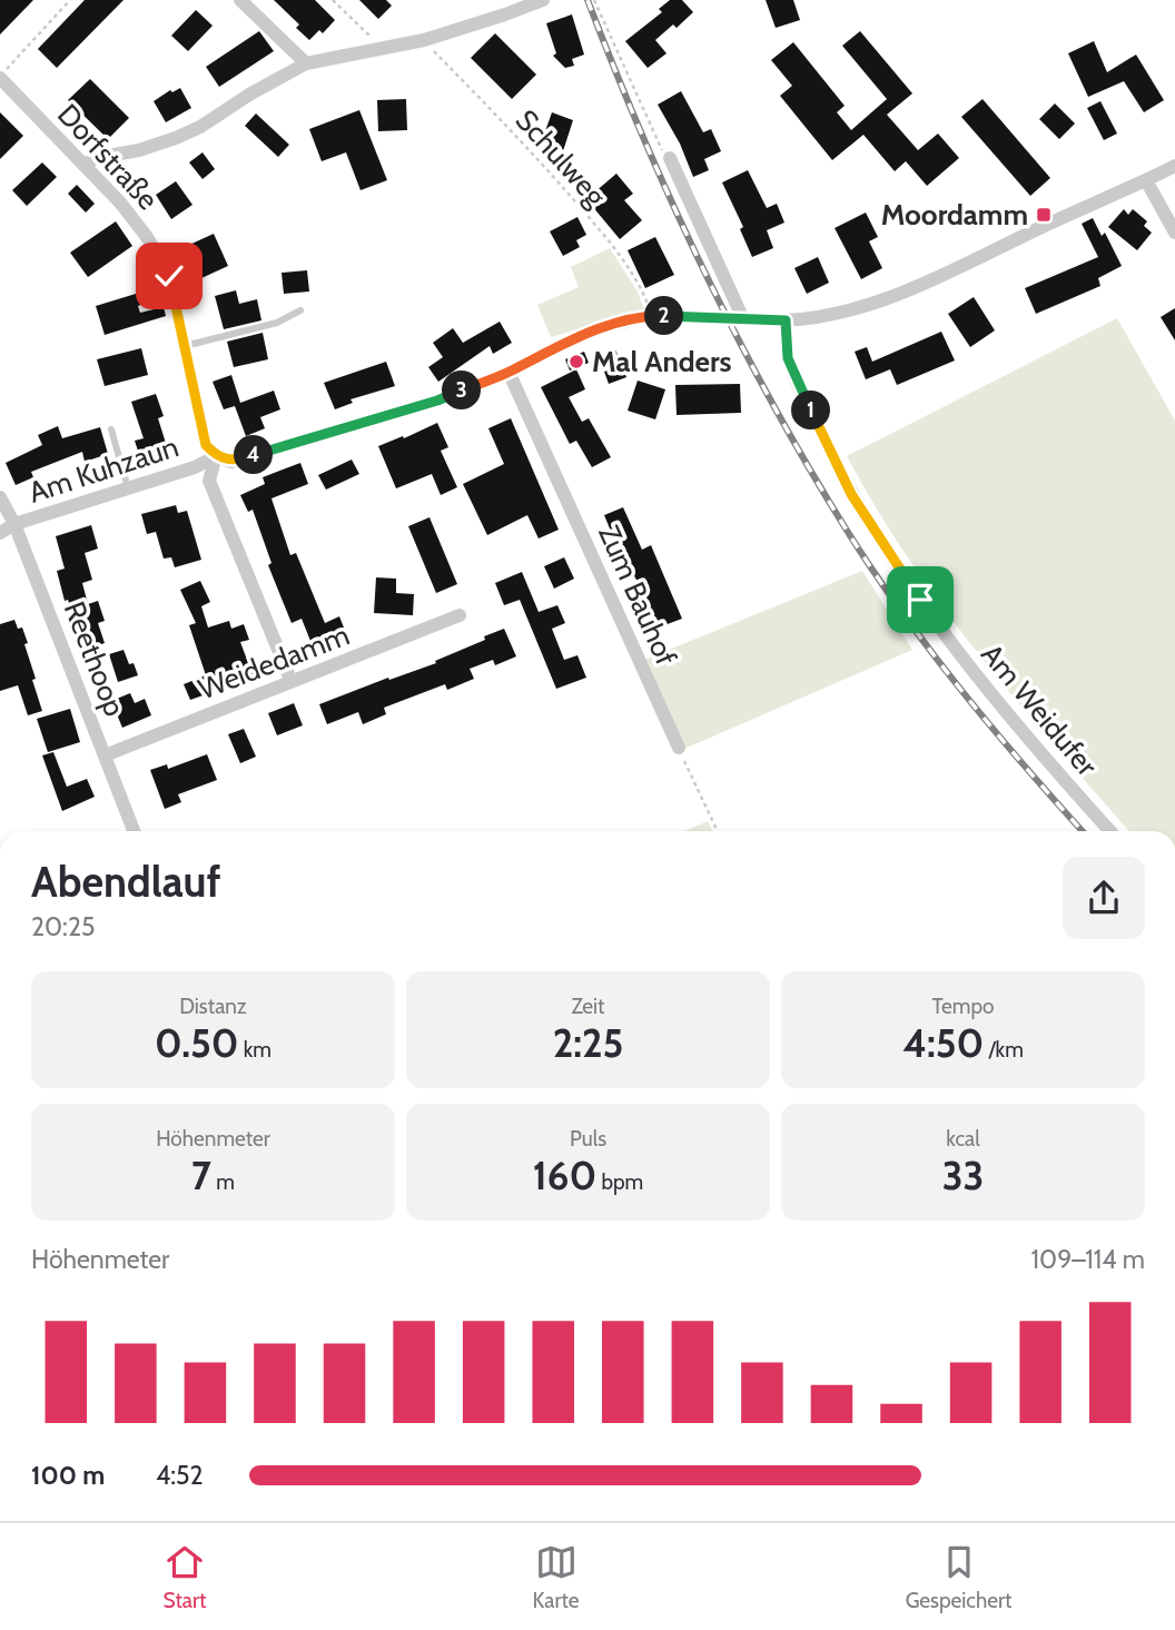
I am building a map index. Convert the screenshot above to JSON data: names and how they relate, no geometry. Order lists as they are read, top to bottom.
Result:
{
  "streets": {
    "street": [
      "Dorfstraße",
      "Am Kuhzaun",
      "Zum Bauhof",
      "Reethoop",
      "Weidedamm",
      "Am Weidufer"
    ],
    "path": ["Schulweg"]
  },
  "crossings": [
    ["Dorfstraße", "Am Kuhzaun"],
    ["Schulweg", "Am Kuhzaun"],
    ["Am Kuhzaun", "Zum Bauhof"],
    ["Am Kuhzaun", "Reethoop"],
    ["Am Kuhzaun", "Am Weidufer"],
    ["Reethoop", "Weidedamm"]
  ],
  "places": {
    "transit": ["Moordamm"],
    "other": ["Mal Anders"]
  },
  "page": {
    "pins": [
      "2",
      "3",
      "1",
      "4"
    ],
    "heading": ["Abendlauf", "20:25"],
    "stats": [
      ["Distanz", "0.50 km"],
      ["Zeit", "2:25"],
      ["Tempo", "4:50 /km"],
      ["Höhenmeter", "7 m"],
      ["Puls", "160 bpm"],
      ["kcal", "33"]
    ],
    "chart": ["Höhenmeter", "109–114 m"],
    "list": [
      {
        "name": "100 m",
        "note": "4:52"
      }
    ],
    "tabs": ["Start", "Karte", "Gespeichert"]
  }
}
